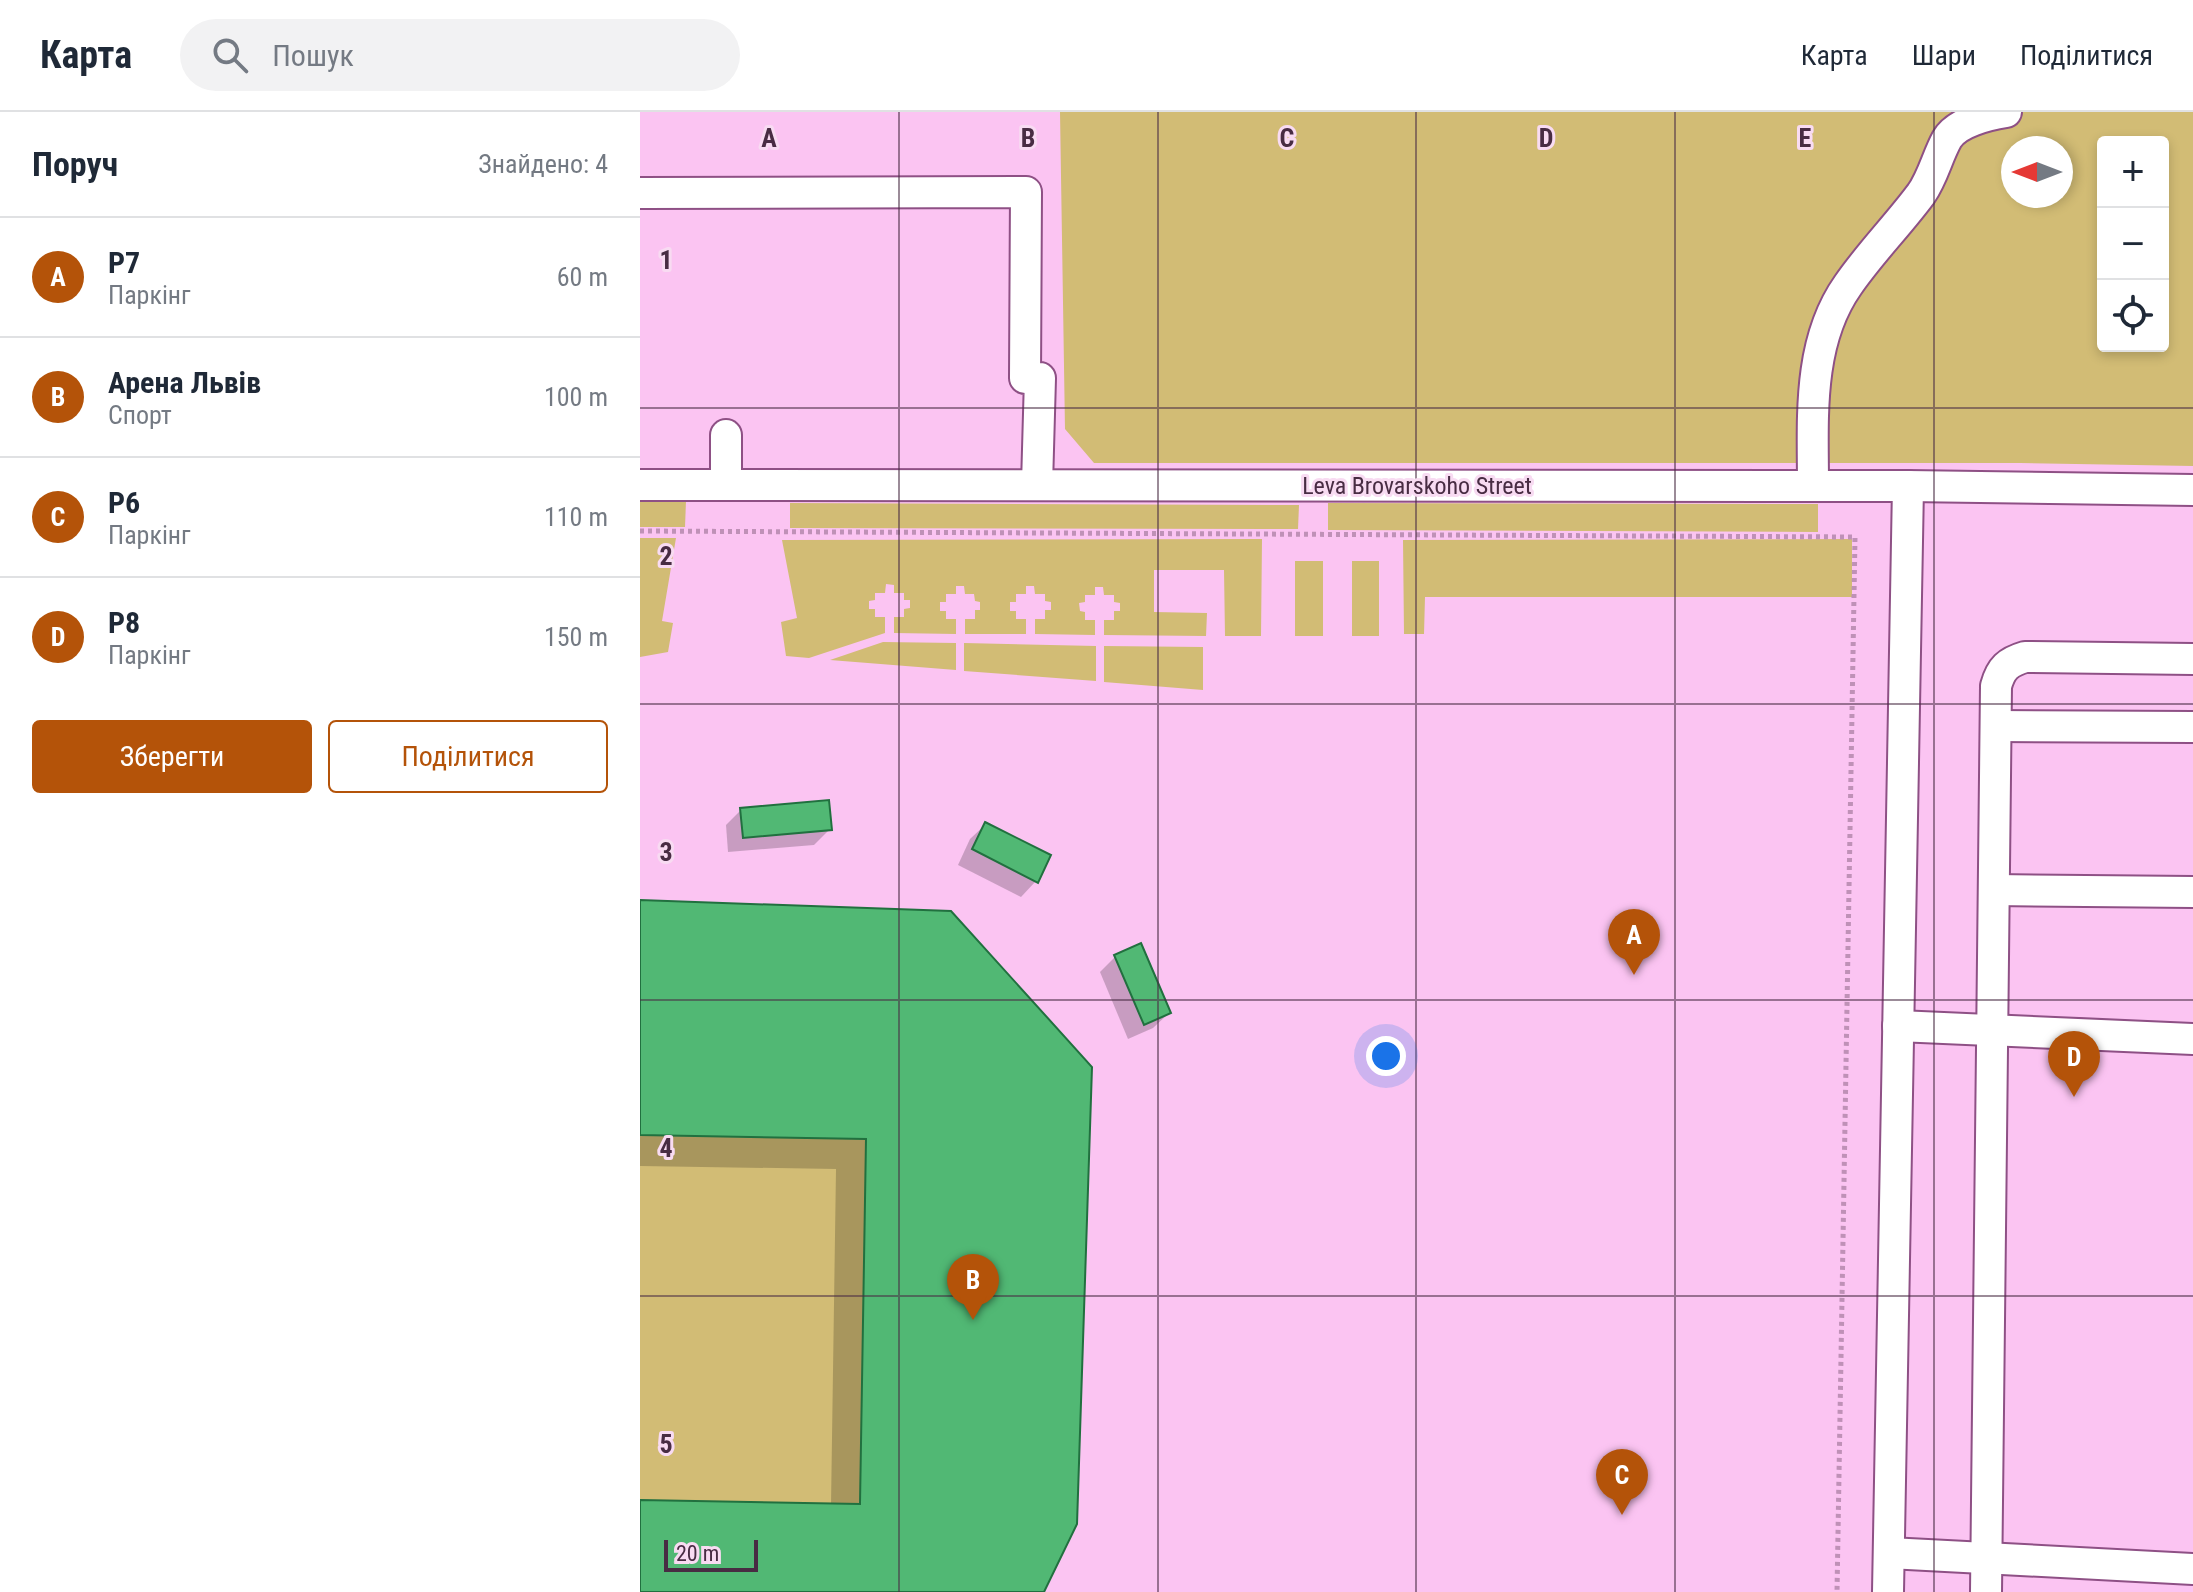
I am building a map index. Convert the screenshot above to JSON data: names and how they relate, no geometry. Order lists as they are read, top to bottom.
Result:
{
  "streets": {
    "street": ["Leva Brovarskoho Street"]
  },
  "scale_bar": "20 m",
  "north": "left",
  "page": {
    "header": "Карта",
    "search": "Пошук",
    "nav": ["Карта", "Шари", "Поділитися"],
    "heading": ["Поруч", "Знайдено: 4"],
    "map_buttons": ["+", "−"],
    "list": [
      {
        "mark": "A",
        "name": "P7",
        "note": "Паркінг",
        "value": "60 m"
      },
      {
        "mark": "B",
        "name": "Арена Львів",
        "note": "Спорт",
        "value": "100 m"
      },
      {
        "mark": "C",
        "name": "P6",
        "note": "Паркінг",
        "value": "110 m"
      },
      {
        "mark": "D",
        "name": "P8",
        "note": "Паркінг",
        "value": "150 m"
      }
    ],
    "buttons": ["Зберегти", "Поділитися"],
    "pins": [
      "A",
      "D",
      "B",
      "C"
    ],
    "scale": "20 m"
  },
  "grid": {
    "columns": [
      "A",
      "B",
      "C",
      "D",
      "E"
    ],
    "rows": [
      "1",
      "2",
      "3",
      "4",
      "5"
    ]
  }
}
